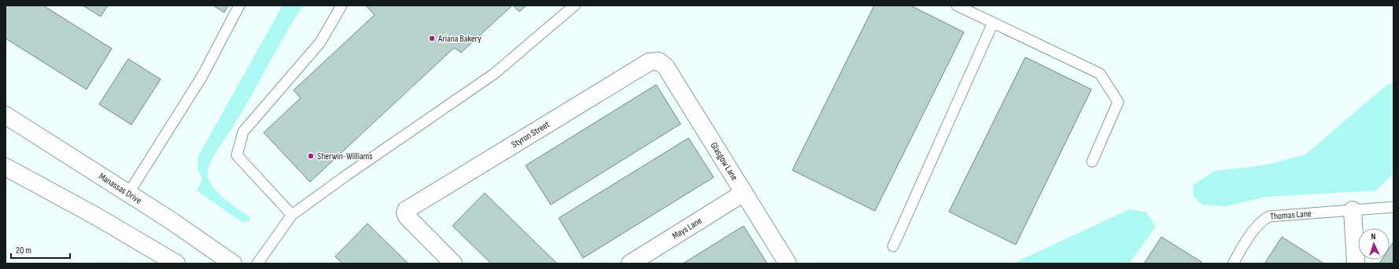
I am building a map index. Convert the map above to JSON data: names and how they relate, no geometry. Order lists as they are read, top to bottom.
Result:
{
  "streets": {
    "street": [
      "Styron Street",
      "Glasgow Lane",
      "Manassas Drive",
      "Mays Lane"
    ],
    "lane": ["Thomas Lane"]
  },
  "crossings": [
    ["Styron Street", "Glasgow Lane"],
    ["Glasgow Lane", "Mays Lane"]
  ],
  "places": ["Ariana Bakery", "Sherwin-Williams"],
  "scale_bar": "20 m",
  "north": "top"
}
